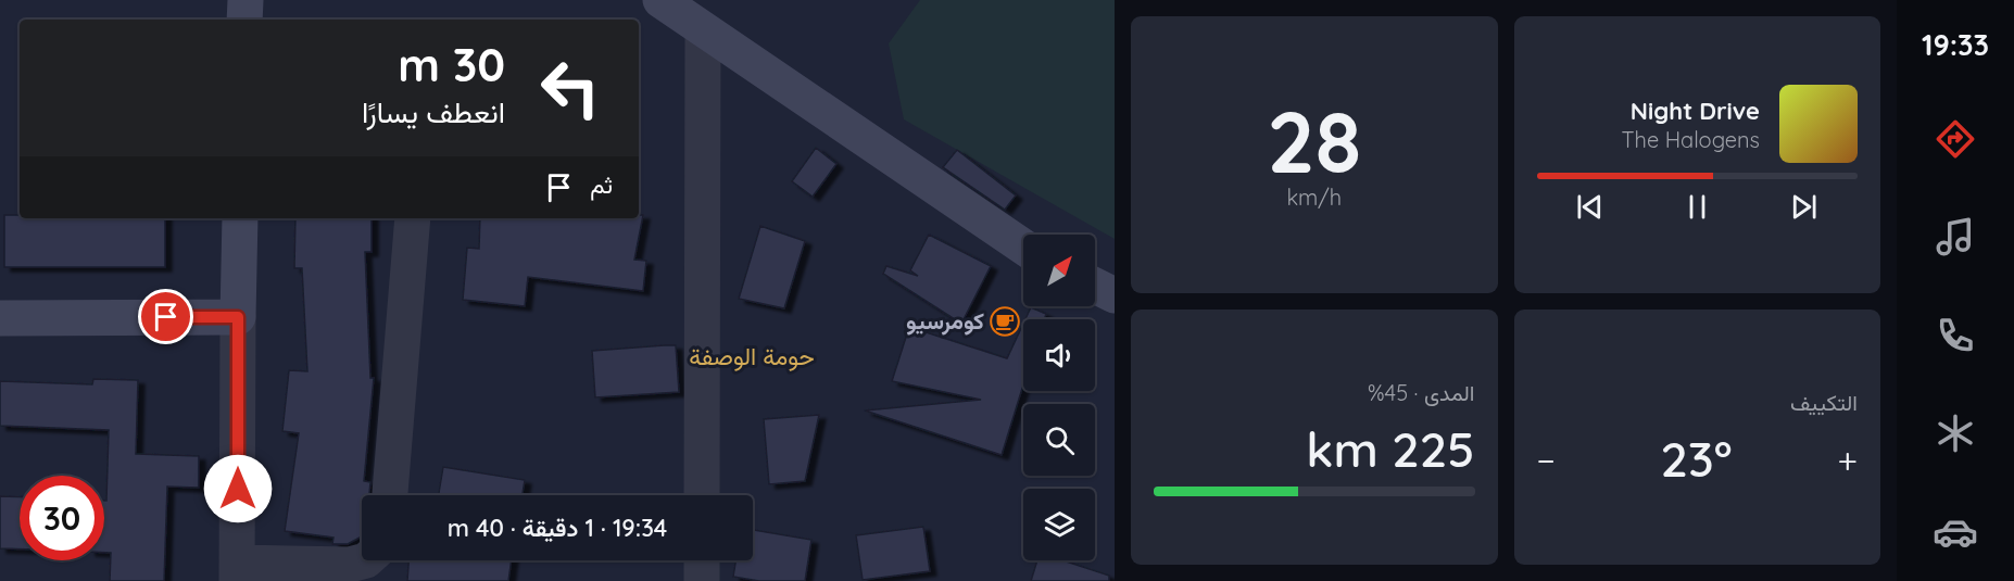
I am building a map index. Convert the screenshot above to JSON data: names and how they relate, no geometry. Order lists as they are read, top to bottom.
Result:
{
  "districts": ["حومة الوصفة"],
  "places": {
    "cafe": ["كومرسيو"]
  },
  "north": "top right",
  "page": {
    "tabs": "19:33",
    "tile": [
      ["28", "km/h"],
      "التكييف",
      ["المدى · 45%", "225 km"]
    ],
    "turn": ["30 m", "انعطف يسارًا"],
    "song": ["Night Drive", "The Halogens"],
    "then": "ثم",
    "heat": ["−", "23°", "+"],
    "limit": "30",
    "trip": "19:34 · 1 دقيقة · 40 m"
  }
}
